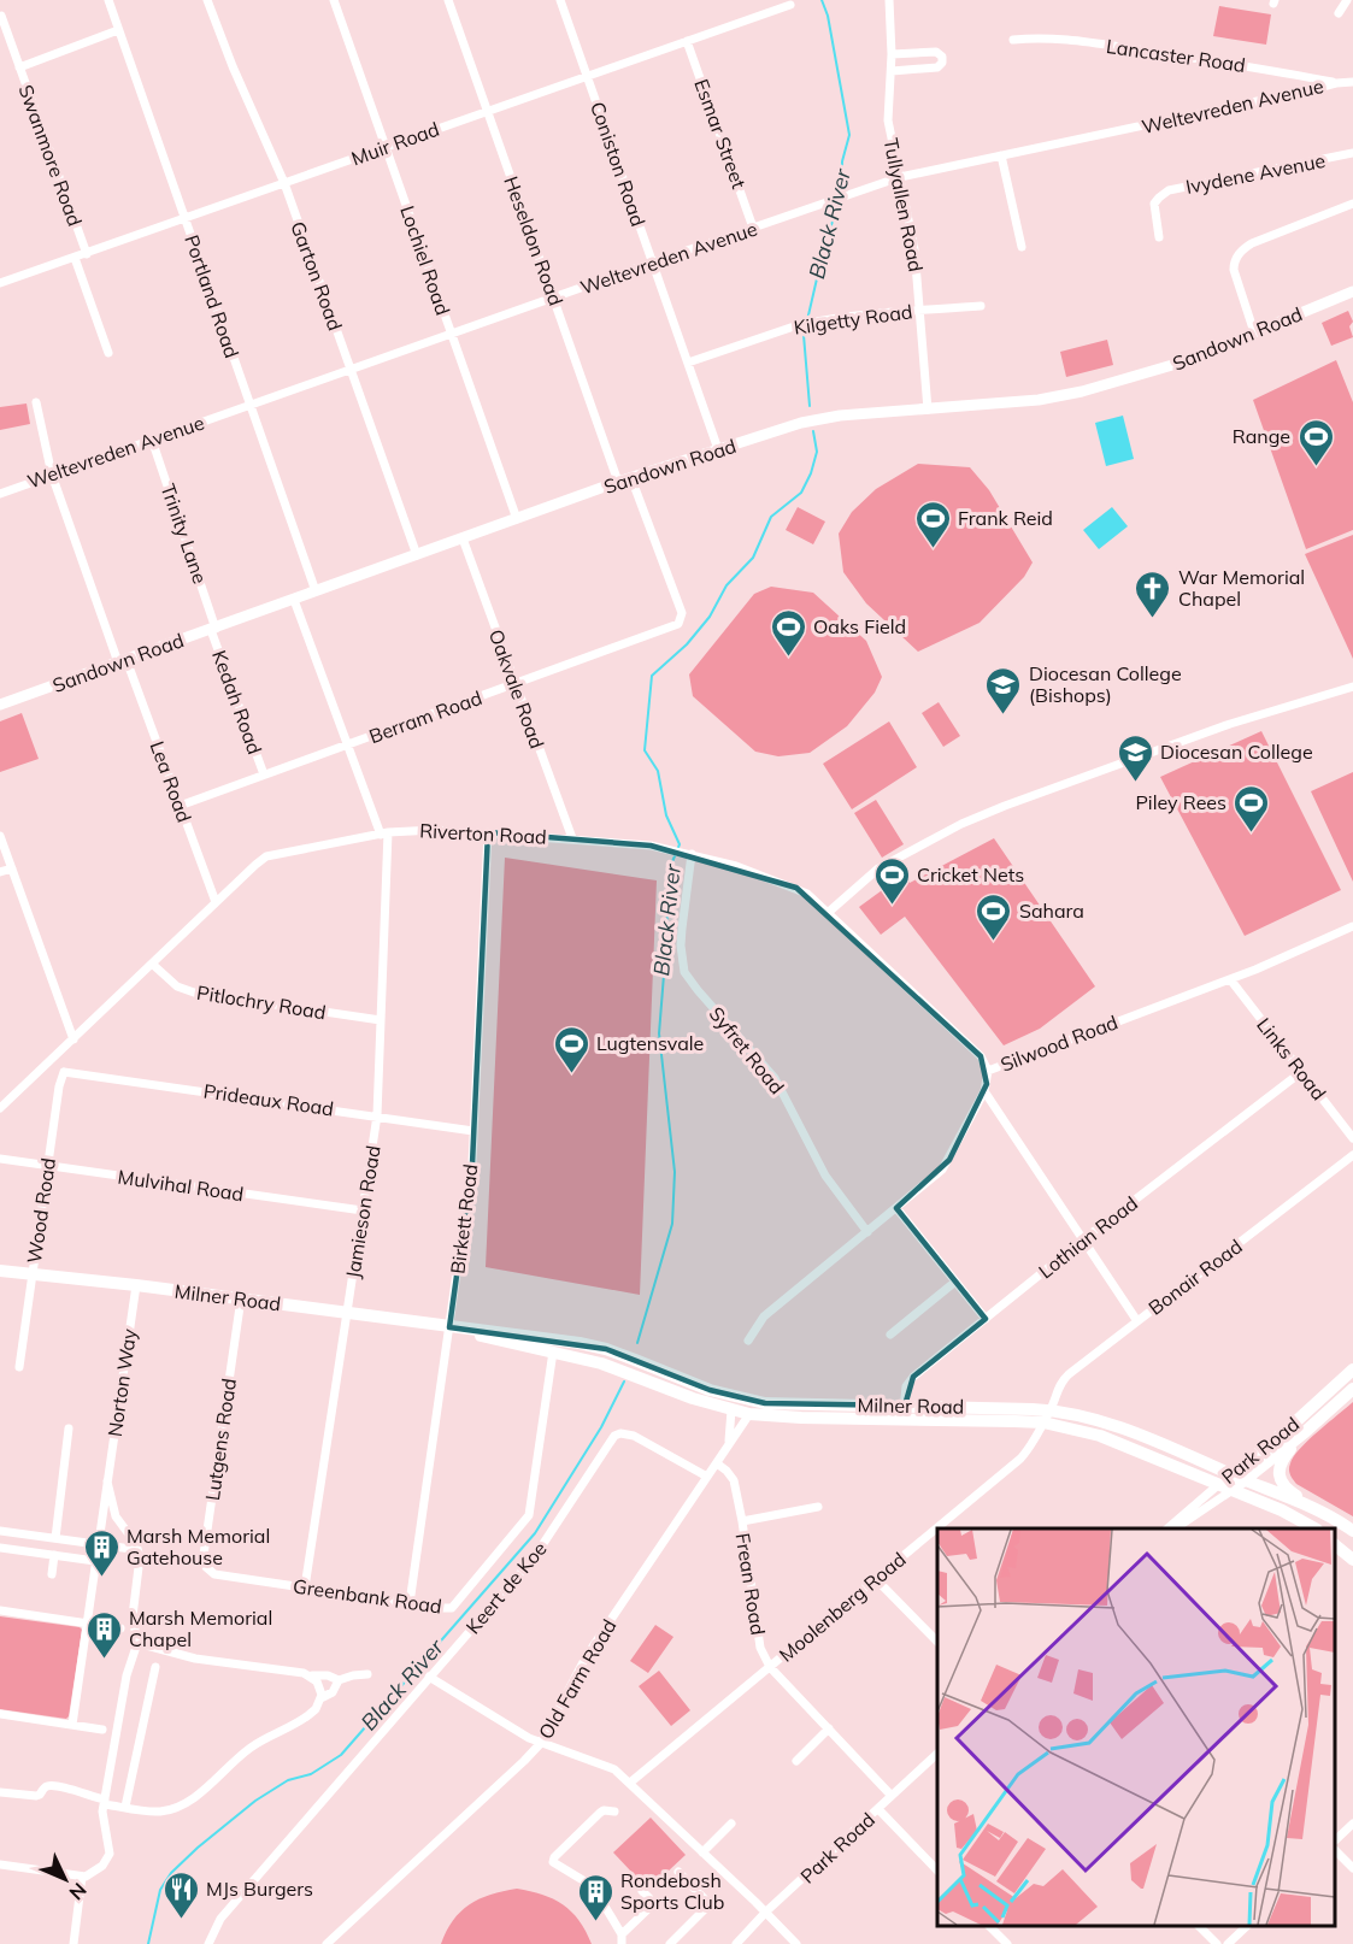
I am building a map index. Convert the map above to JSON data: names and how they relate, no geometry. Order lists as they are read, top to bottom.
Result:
{
  "streets": {
    "main road": ["Milner Road", "Park Road"],
    "street": [
      "Lancaster Road",
      "Weltevreden Avenue",
      "Esmar Street",
      "Muir Road",
      "Swanmore Road",
      "Coniston Road",
      "Ivydene Avenue",
      "Tullyallen Road",
      "Heseldon Road",
      "Lochiel Road",
      "Garton Road",
      "Portland Road",
      "Kilgetty Road",
      "Sandown Road",
      "Trinity Lane",
      "Oakvale Road",
      "Kedah Road",
      "Berram Road",
      "Lea Road",
      "Riverton Road",
      "Pitlochry Road",
      "Silwood Road",
      "Syfret Road",
      "Links Road",
      "Prideaux Road",
      "Mulvihal Road",
      "Wood Road",
      "Jamieson Road",
      "Birkett Road",
      "Lothian Road",
      "Bonair Road",
      "Norton Way",
      "Lutgens Road",
      "Frean Road",
      "Keert de Koe",
      "Greenbank Road",
      "Moolenberg Road",
      "Old Farm Road"
    ]
  },
  "crossings": [
    ["Lancaster Road", "Weltevreden Avenue"],
    ["Weltevreden Avenue", "Esmar Street"],
    ["Weltevreden Avenue", "Coniston Road"],
    ["Weltevreden Avenue", "Tullyallen Road"],
    ["Weltevreden Avenue", "Heseldon Road"],
    ["Weltevreden Avenue", "Lochiel Road"],
    ["Weltevreden Avenue", "Garton Road"],
    ["Weltevreden Avenue", "Portland Road"],
    ["Weltevreden Avenue", "Trinity Lane"],
    ["Weltevreden Avenue", "Lea Road"],
    ["Esmar Street", "Muir Road"],
    ["Muir Road", "Swanmore Road"],
    ["Muir Road", "Coniston Road"],
    ["Muir Road", "Heseldon Road"],
    ["Muir Road", "Lochiel Road"],
    ["Muir Road", "Garton Road"],
    ["Muir Road", "Portland Road"],
    ["Coniston Road", "Kilgetty Road"],
    ["Coniston Road", "Sandown Road"],
    ["Tullyallen Road", "Kilgetty Road"],
    ["Tullyallen Road", "Sandown Road"],
    ["Heseldon Road", "Sandown Road"],
    ["Lochiel Road", "Sandown Road"],
    ["Garton Road", "Sandown Road"],
    ["Portland Road", "Sandown Road"],
    ["Sandown Road", "Trinity Lane"],
    ["Sandown Road", "Oakvale Road"],
    ["Sandown Road", "Kedah Road"],
    ["Sandown Road", "Berram Road"],
    ["Sandown Road", "Lea Road"],
    ["Sandown Road", "Jamieson Road"],
    ["Trinity Lane", "Kedah Road"],
    ["Oakvale Road", "Berram Road"],
    ["Oakvale Road", "Riverton Road"],
    ["Kedah Road", "Berram Road"],
    ["Berram Road", "Lea Road"],
    ["Berram Road", "Jamieson Road"],
    ["Lea Road", "Riverton Road"],
    ["Riverton Road", "Pitlochry Road"],
    ["Riverton Road", "Silwood Road"],
    ["Riverton Road", "Syfret Road"],
    ["Riverton Road", "Jamieson Road"],
    ["Riverton Road", "Birkett Road"],
    ["Pitlochry Road", "Jamieson Road"],
    ["Silwood Road", "Syfret Road"],
    ["Silwood Road", "Links Road"],
    ["Links Road", "Lothian Road"],
    ["Prideaux Road", "Wood Road"],
    ["Prideaux Road", "Jamieson Road"],
    ["Prideaux Road", "Birkett Road"],
    ["Mulvihal Road", "Wood Road"],
    ["Mulvihal Road", "Jamieson Road"],
    ["Wood Road", "Milner Road"],
    ["Jamieson Road", "Milner Road"],
    ["Jamieson Road", "Greenbank Road"],
    ["Birkett Road", "Milner Road"],
    ["Birkett Road", "Greenbank Road"],
    ["Lothian Road", "Milner Road"],
    ["Bonair Road", "Milner Road"],
    ["Bonair Road", "Moolenberg Road"],
    ["Milner Road", "Norton Way"],
    ["Milner Road", "Lutgens Road"],
    ["Milner Road", "Park Road"],
    ["Milner Road", "Greenbank Road"],
    ["Milner Road", "Moolenberg Road"],
    ["Milner Road", "Old Farm Road"],
    ["Lutgens Road", "Greenbank Road"],
    ["Park Road", "Frean Road"],
    ["Frean Road", "Moolenberg Road"],
    ["Frean Road", "Old Farm Road"],
    ["Keert de Koe", "Old Farm Road"]
  ],
  "water": ["Black River"],
  "places": {
    "sports": [
      "Range",
      "Frank Reid",
      "Oaks Field",
      "Piley Rees",
      "Cricket Nets",
      "Sahara",
      "Lugtensvale"
    ],
    "church": ["War Memorial Chapel"],
    "school or university": ["Diocesan College (Bishops)", "Diocesan College"],
    "building": ["Marsh Memorial Gatehouse", "Marsh Memorial Chapel", "Rondebosh Sports Club"],
    "restaurant": ["MJs Burgers"]
  },
  "north": "bottom right"
}
